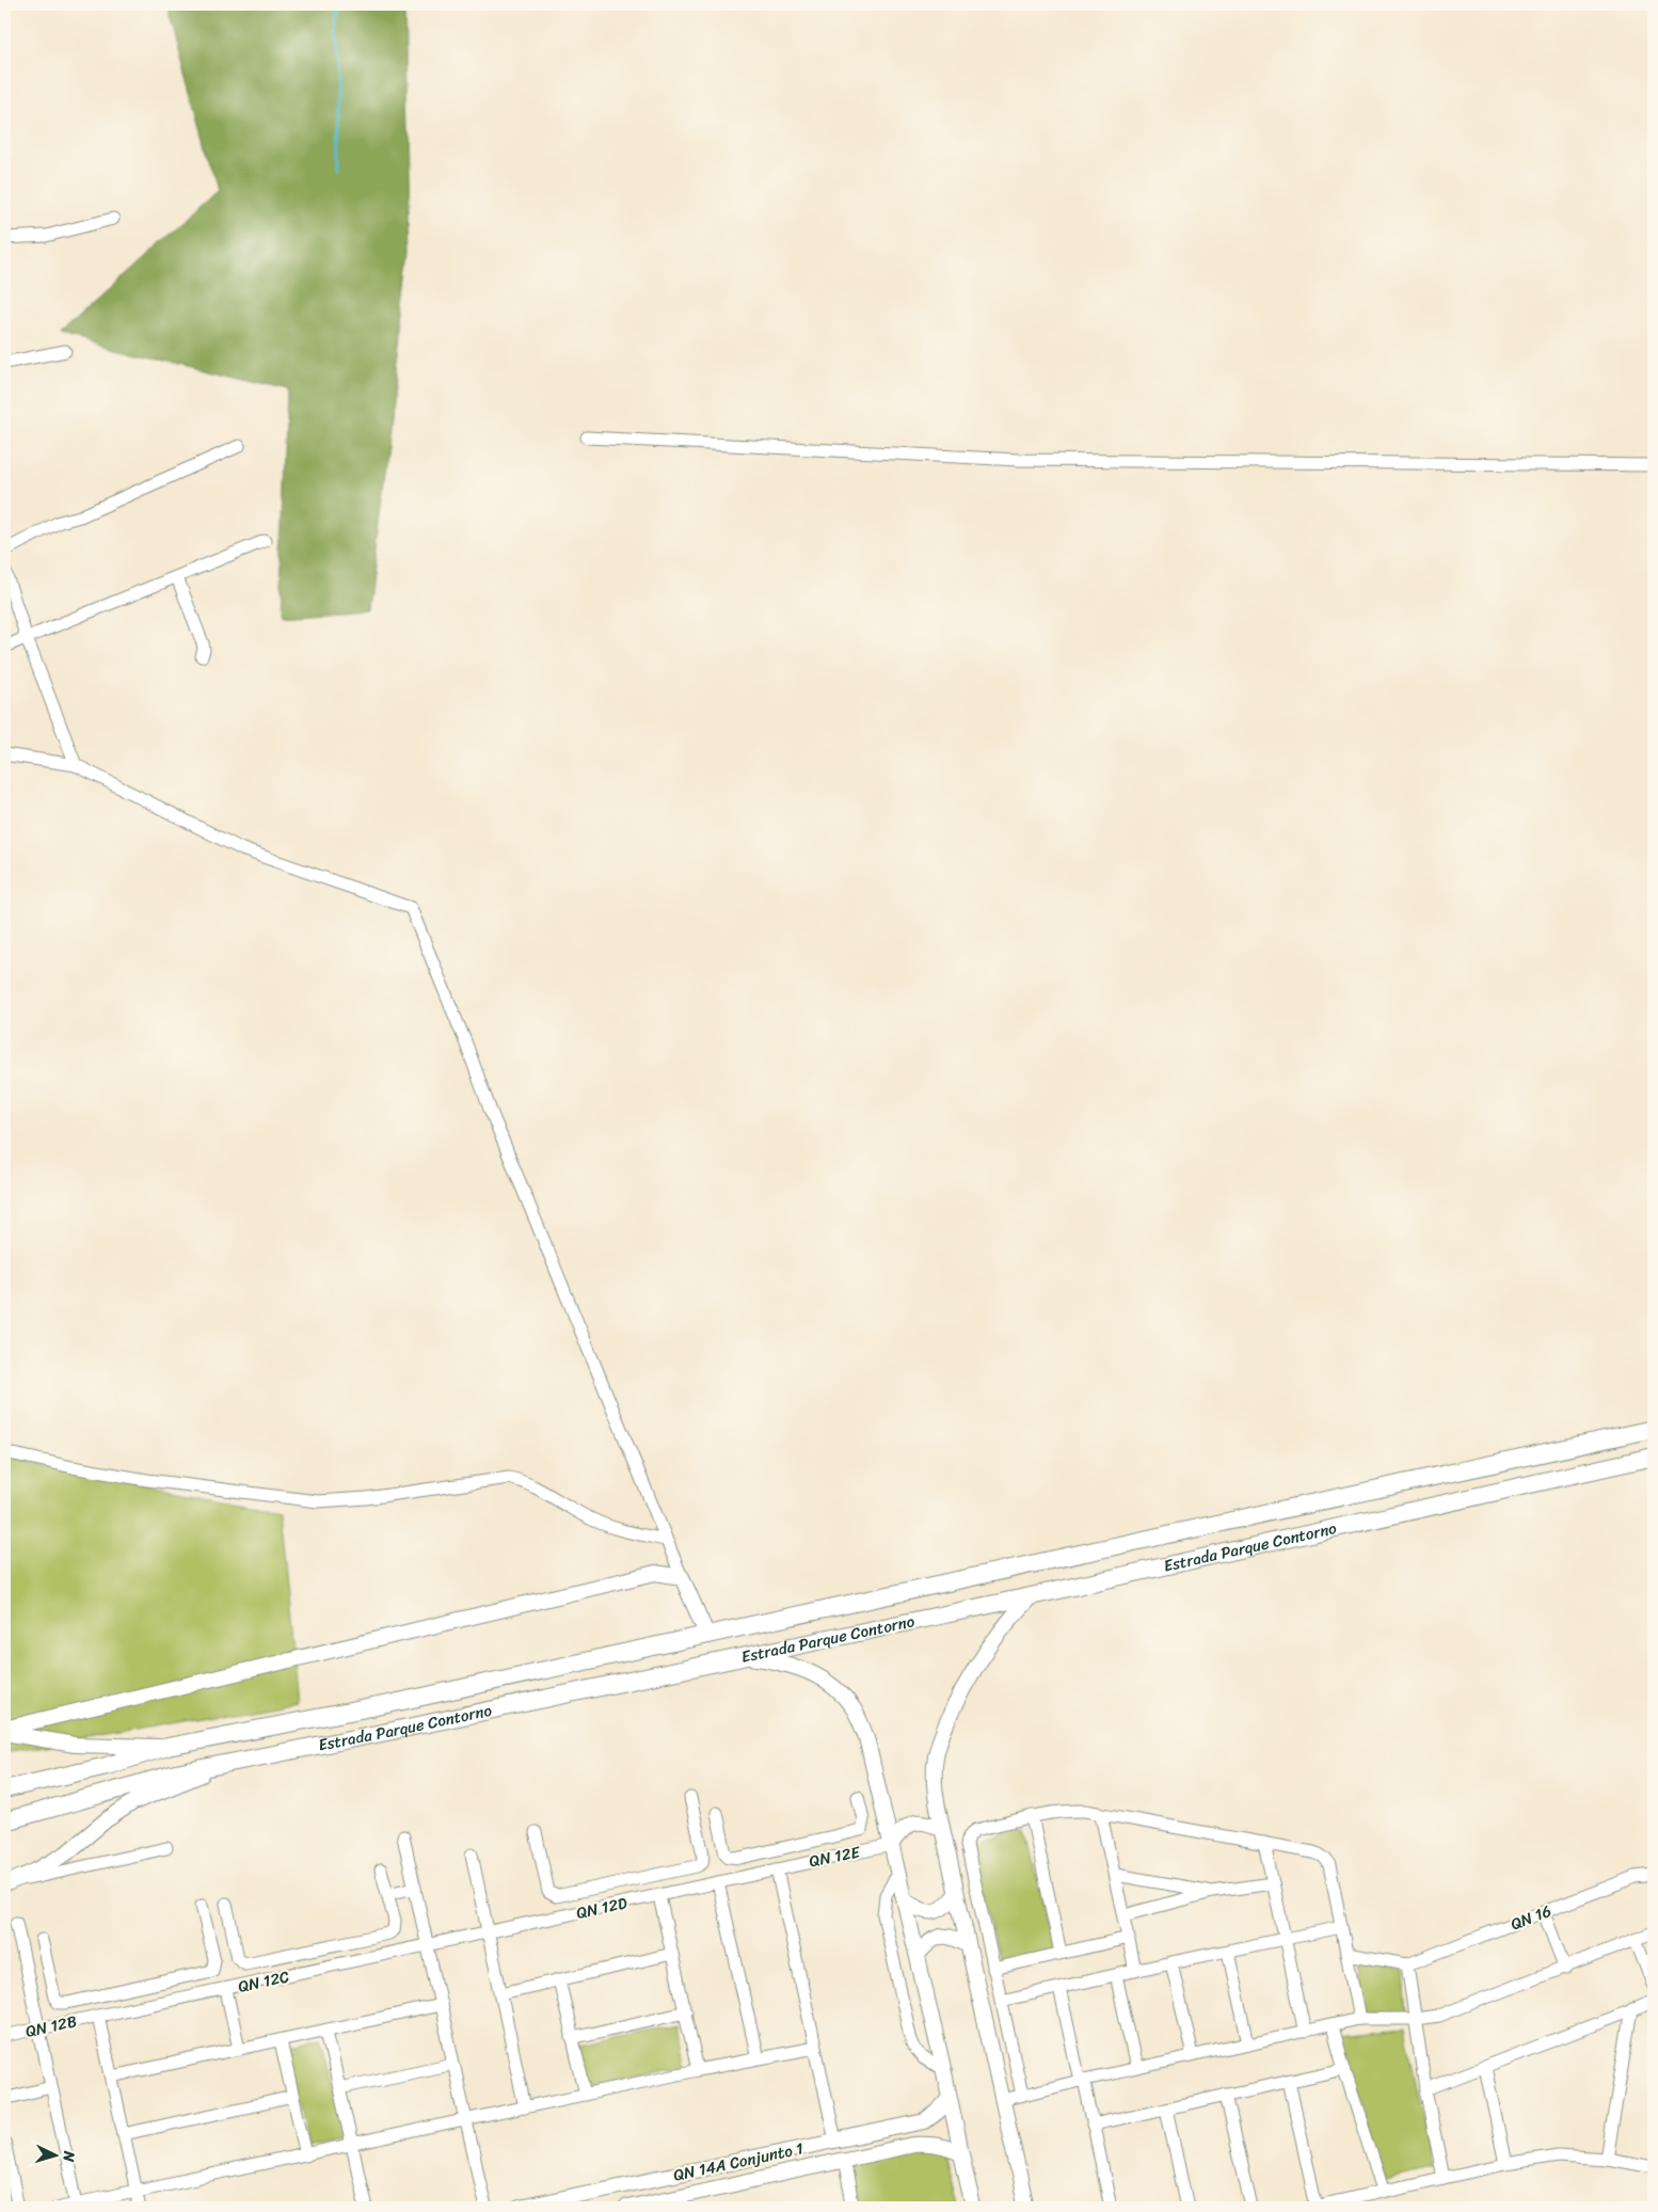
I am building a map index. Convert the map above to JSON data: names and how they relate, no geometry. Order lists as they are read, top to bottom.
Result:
{
  "streets": {
    "highway": ["Estrada Parque Contorno"],
    "main road": ["QN 14A Conjunto 1"],
    "street": [
      "QN 12E",
      "QN 12D",
      "QN 16",
      "QN 12C",
      "QN 12B"
    ]
  },
  "crossings": [
    ["QN 12E", "QN 12D"],
    ["QN 12D", "QN 12C"],
    ["QN 12C", "QN 12B"]
  ],
  "north": "right"
}
